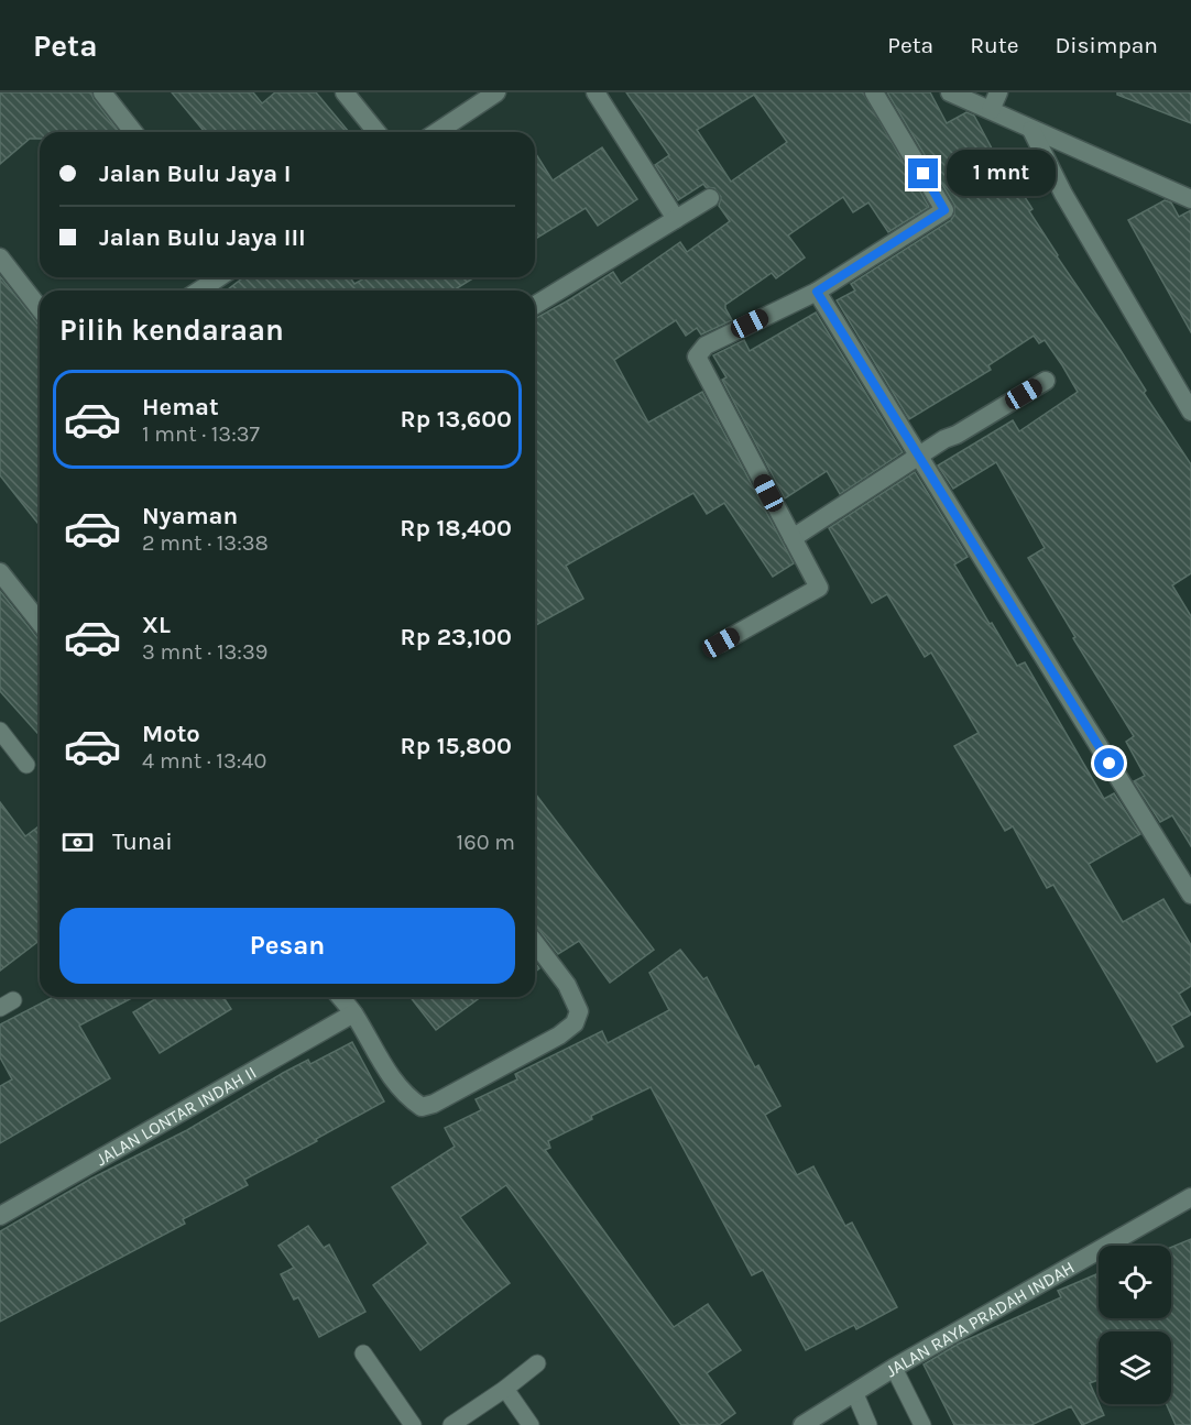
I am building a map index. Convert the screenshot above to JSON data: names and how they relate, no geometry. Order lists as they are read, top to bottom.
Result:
{
  "streets": {
    "street": ["JALAN LONTAR INDAH II", "JALAN RAYA PRADAH INDAH"]
  },
  "page": {
    "header": "Peta",
    "nav": ["Peta", "Rute", "Disimpan"],
    "banner": ["Jalan Bulu Jaya I", "Jalan Bulu Jaya III"],
    "bubble": "1 mnt",
    "heading": "Pilih kendaraan",
    "list": [
      {
        "name": "Hemat",
        "note": "1 mnt · 13:37",
        "value": "Rp 13,600"
      },
      {
        "name": "Nyaman",
        "note": "2 mnt · 13:38",
        "value": "Rp 18,400"
      },
      {
        "name": "XL",
        "note": "3 mnt · 13:39",
        "value": "Rp 23,100"
      },
      {
        "name": "Moto",
        "note": "4 mnt · 13:40",
        "value": "Rp 15,800"
      }
    ],
    "pay": ["Tunai", "160 m"],
    "buttons": "Pesan"
  }
}
